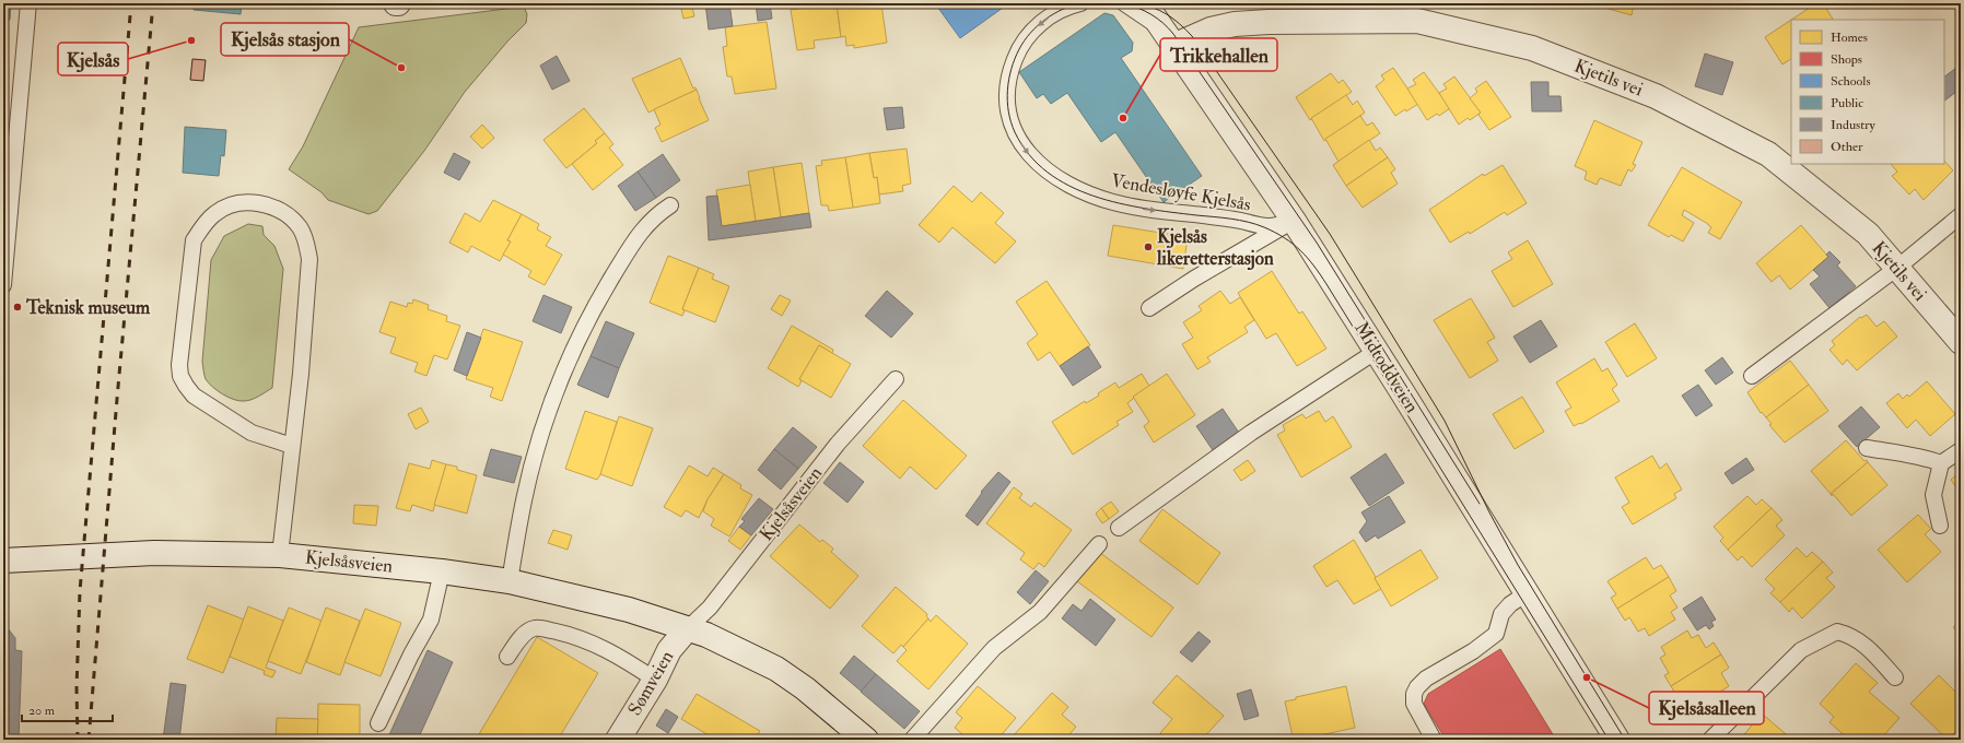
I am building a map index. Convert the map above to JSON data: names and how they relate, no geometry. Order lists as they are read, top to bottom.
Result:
{
  "streets": {
    "street": [
      "Kjetils vei",
      "Midtoddveien",
      "Kjelsåsveien",
      "Sømveien"
    ],
    "lane": ["Vendesløyfe Kjelsås"]
  },
  "crossings": [
    ["Kjetils vei", "Midtoddveien"],
    ["Vendesløyfe Kjelsås", "Midtoddveien"],
    ["Kjelsåsveien", "Sømveien"]
  ],
  "places": [
    "Kjelsås",
    "Kjelsås stasjon",
    "Trikkehallen",
    "Kjelsås likeretterstasjon",
    "Teknisk museum",
    "Kjelsåsalleen"
  ],
  "legend": [
    "Homes",
    "Shops",
    "Schools",
    "Public",
    "Industry",
    "Other"
  ],
  "scale_bar": "20 m"
}
